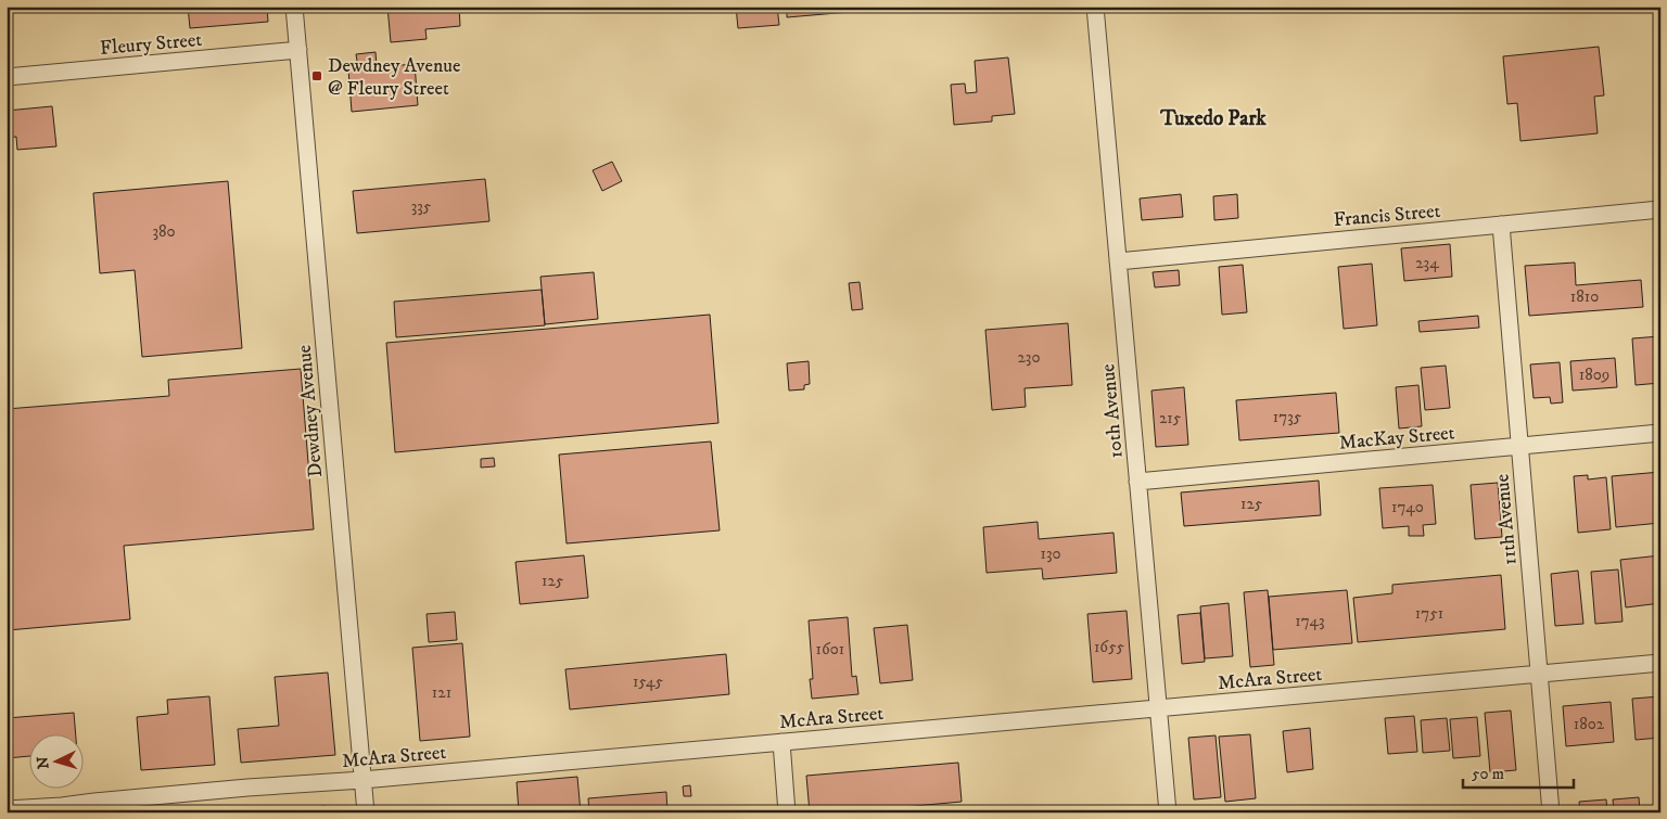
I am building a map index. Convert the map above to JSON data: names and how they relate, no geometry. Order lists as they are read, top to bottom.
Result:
{
  "streets": {
    "street": [
      "Fleury Street",
      "Francis Street",
      "Dewdney Avenue",
      "10th Avenue",
      "MacKay Street",
      "11th Avenue",
      "McAra Street"
    ]
  },
  "crossings": [
    ["Fleury Street", "Dewdney Avenue"],
    ["Francis Street", "10th Avenue"],
    ["Francis Street", "11th Avenue"],
    ["Dewdney Avenue", "McAra Street"],
    ["10th Avenue", "MacKay Street"],
    ["10th Avenue", "McAra Street"],
    ["MacKay Street", "11th Avenue"],
    ["11th Avenue", "McAra Street"]
  ],
  "districts": ["Tuxedo Park"],
  "places": {
    "transit": ["Dewdney Avenue @ Fleury Street"]
  },
  "house_numbers": [
    "335",
    "380",
    "234",
    "1810",
    "230",
    "1809",
    "1735",
    "215",
    "125",
    "1740",
    "130",
    "125",
    "1751",
    "1743",
    "1655",
    "1601",
    "1545",
    "121",
    "1802"
  ],
  "scale_bar": "50 m",
  "north": "left"
}
